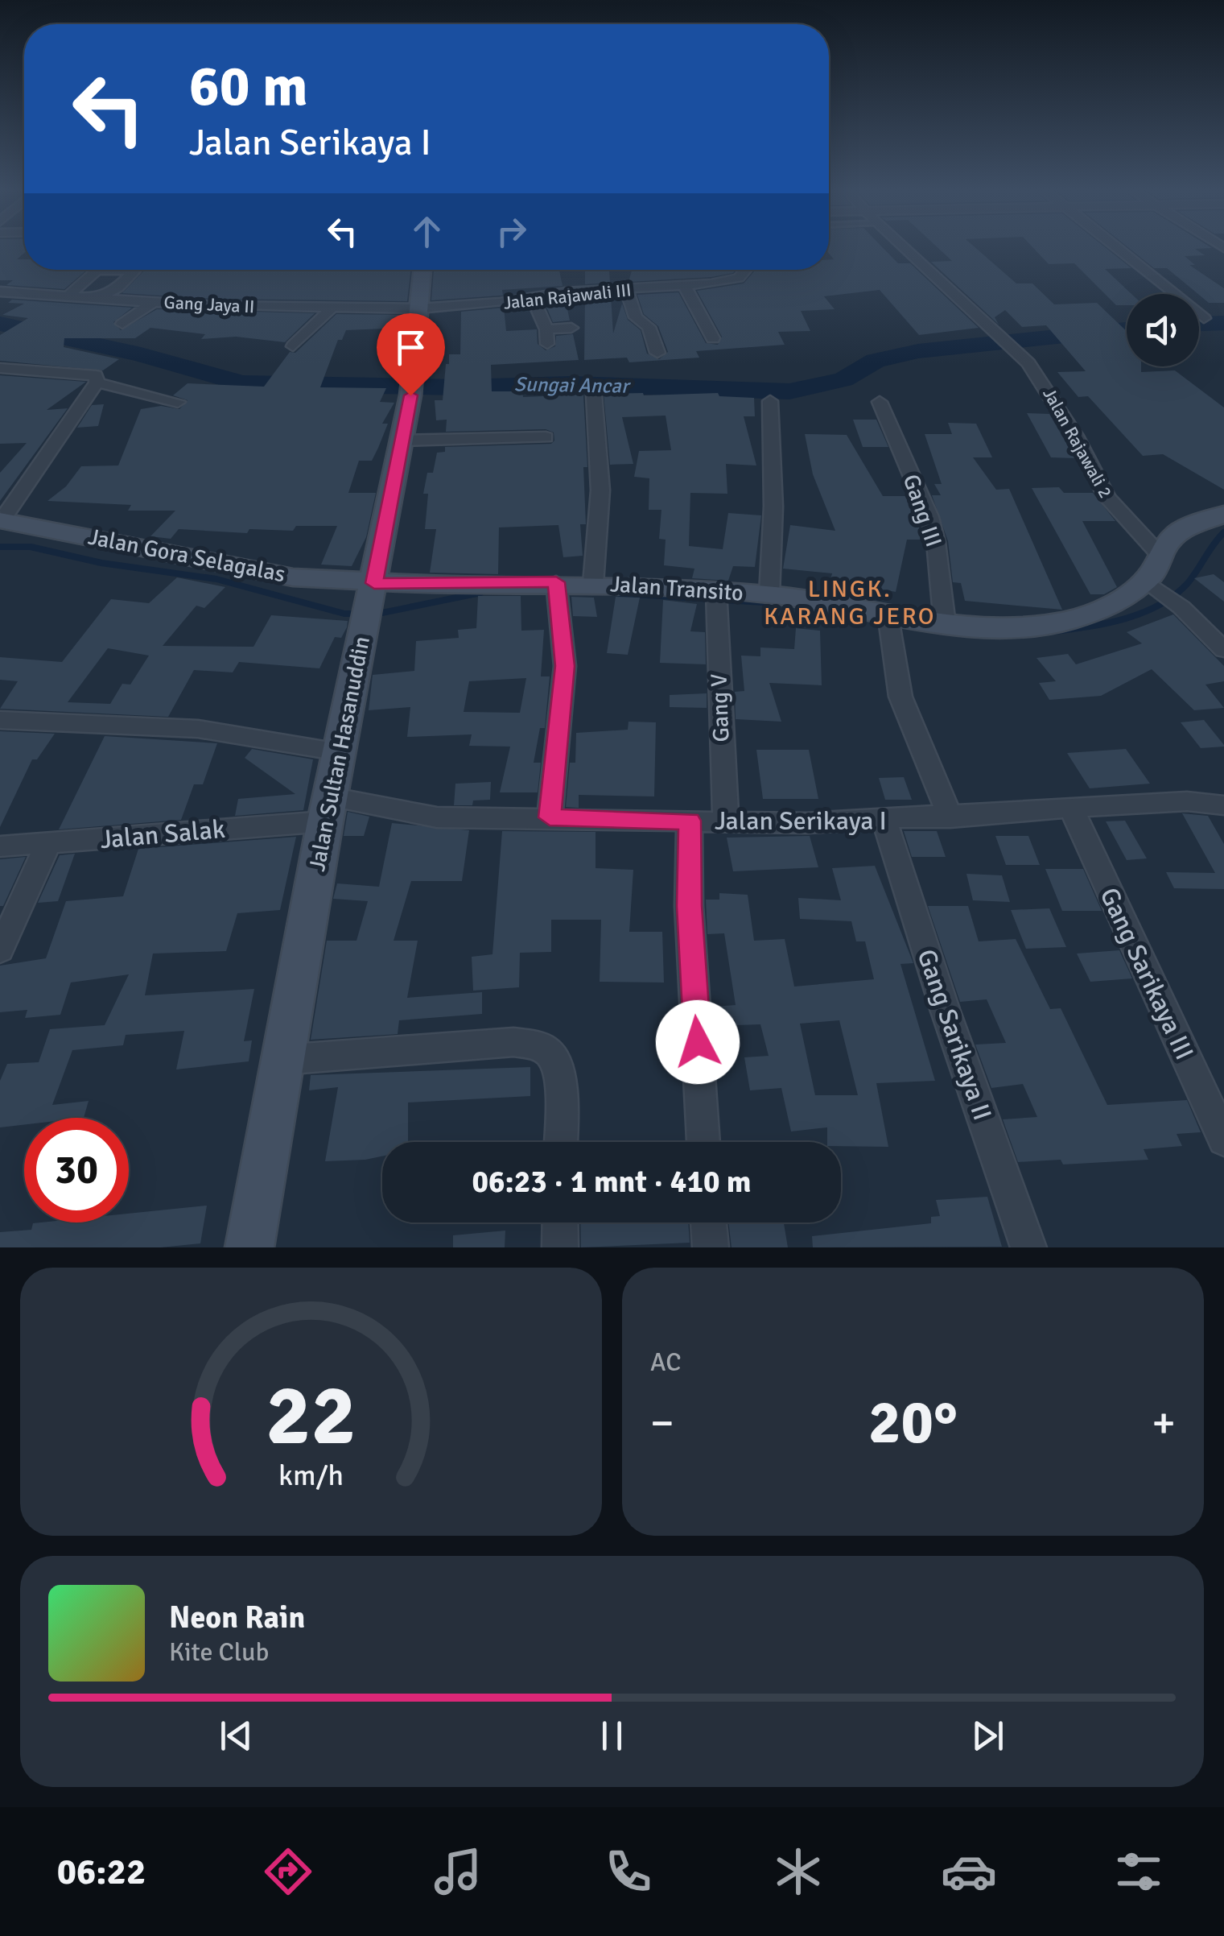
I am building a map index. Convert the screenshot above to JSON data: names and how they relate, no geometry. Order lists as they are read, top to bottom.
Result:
{
  "streets": {
    "street": [
      "Jalan Rajawali III",
      "Gang Jaya II",
      "Jalan Rajawali 2",
      "Gang III",
      "Jalan Gora Selagalas",
      "Jalan Transito",
      "Gang V",
      "Jalan Sultan Hasanuddin",
      "Jalan Serikaya I",
      "Jalan Salak",
      "Gang Sarikaya III",
      "Gang Sarikaya II"
    ]
  },
  "crossings": [
    ["Jalan Rajawali III", "Gang Jaya II"],
    ["Jalan Rajawali III", "Jalan Sultan Hasanuddin"],
    ["Gang Jaya II", "Jalan Sultan Hasanuddin"],
    ["Jalan Rajawali 2", "Jalan Transito"],
    ["Gang III", "Jalan Transito"],
    ["Jalan Gora Selagalas", "Jalan Transito"],
    ["Jalan Gora Selagalas", "Jalan Sultan Hasanuddin"],
    ["Jalan Transito", "Gang V"],
    ["Jalan Transito", "Jalan Sultan Hasanuddin"],
    ["Gang V", "Jalan Serikaya I"],
    ["Jalan Sultan Hasanuddin", "Jalan Serikaya I"],
    ["Jalan Sultan Hasanuddin", "Jalan Salak"],
    ["Jalan Serikaya I", "Jalan Salak"],
    ["Jalan Serikaya I", "Gang Sarikaya III"],
    ["Jalan Serikaya I", "Gang Sarikaya II"]
  ],
  "districts": ["LINGK. KARANG JERO"],
  "water": ["Sungai Ancar"],
  "page": {
    "turn": ["60 m", "Jalan Serikaya I"],
    "limit": "30",
    "trip": "06:23 · 1 mnt · 410 m",
    "tile": "AC",
    "heat": ["−", "20°", "+"],
    "song": ["Neon Rain", "Kite Club"],
    "tabs": "06:22",
    "gauge": ["22", "km/h"]
  }
}
